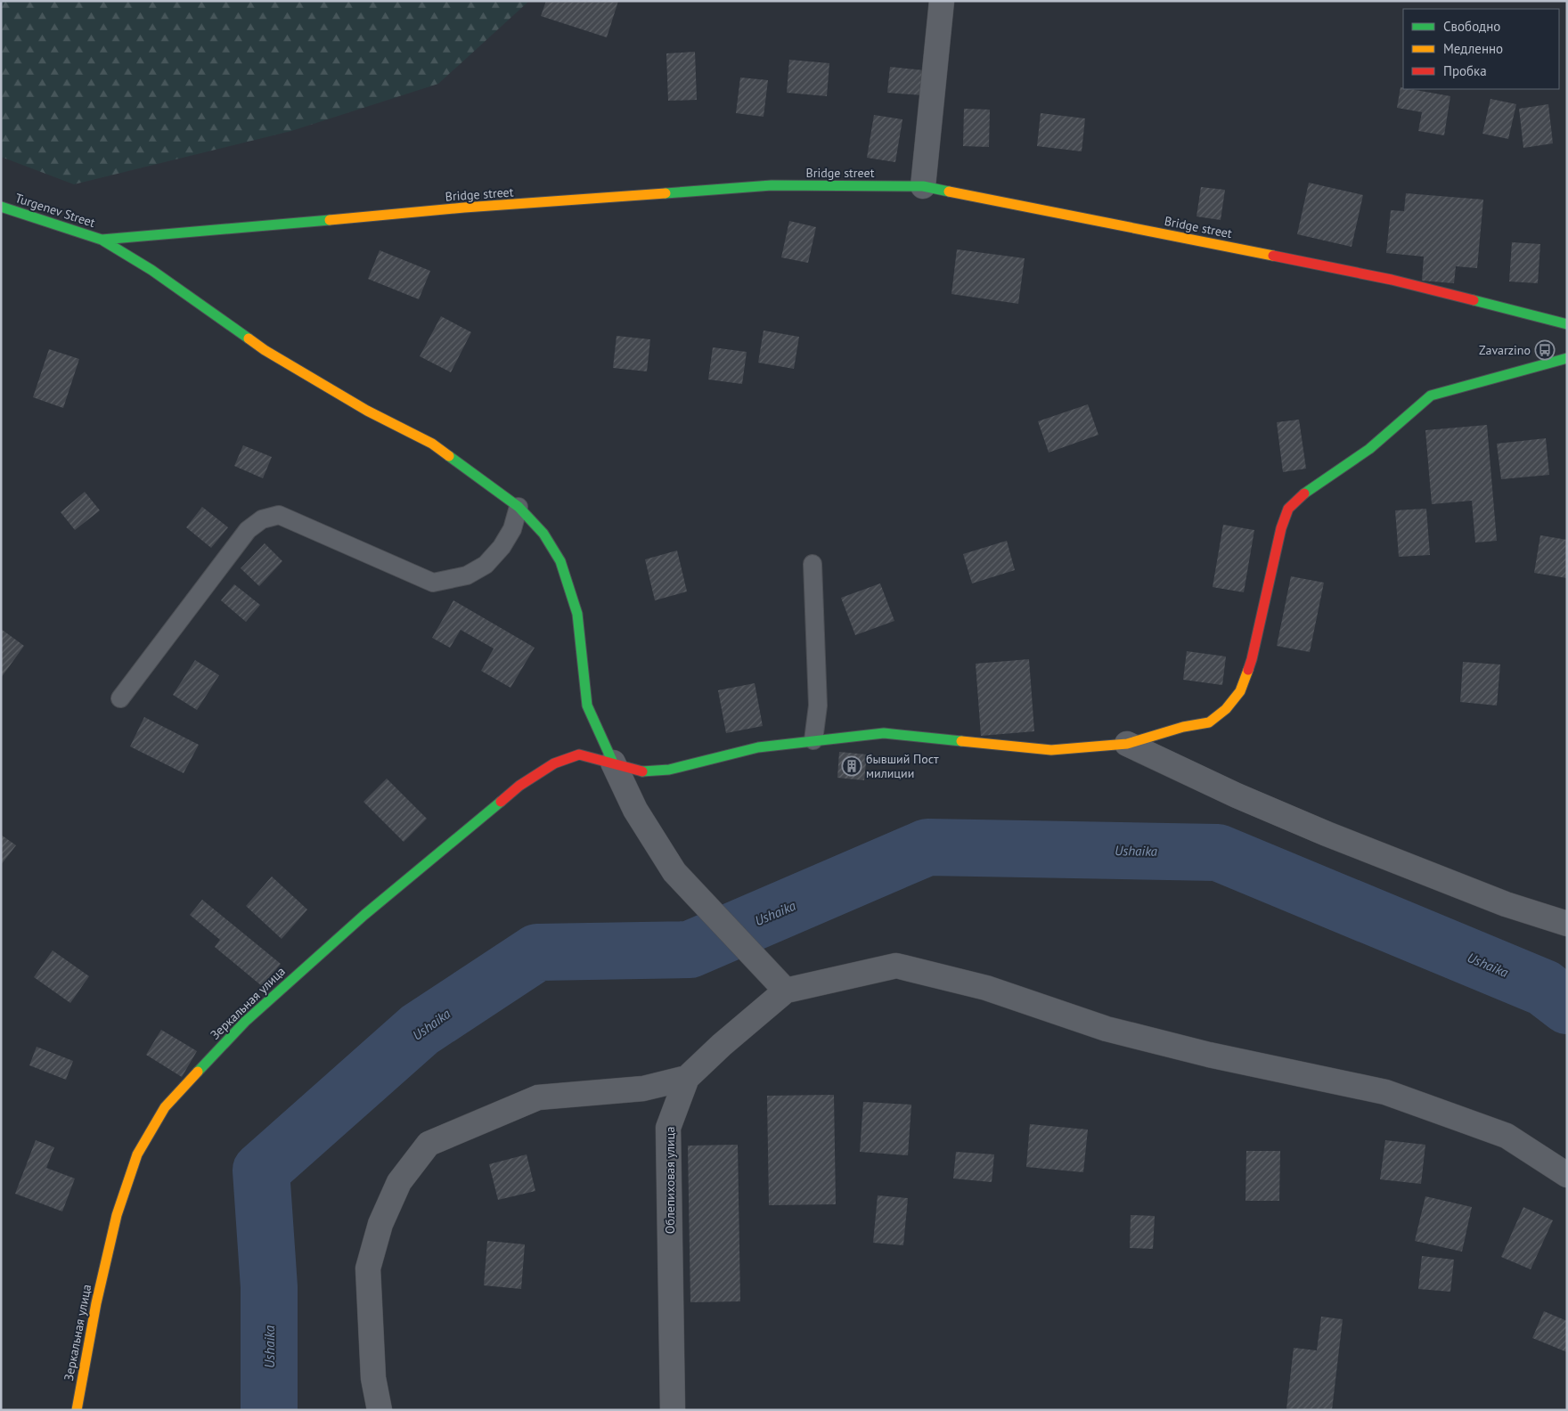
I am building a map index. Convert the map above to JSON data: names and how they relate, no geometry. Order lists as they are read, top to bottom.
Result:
{
  "streets": {
    "street": [
      "Bridge street",
      "Turgenev Street",
      "Зеркальная улица",
      "Облепиховая улица"
    ]
  },
  "crossings": [
    ["Bridge street", "Turgenev Street"]
  ],
  "water": ["Ushaika"],
  "places": {
    "bus stop": ["Zavarzino"],
    "building": ["бывший Пост милиции"]
  },
  "legend": ["Свободно", "Медленно", "Пробка"]
}
